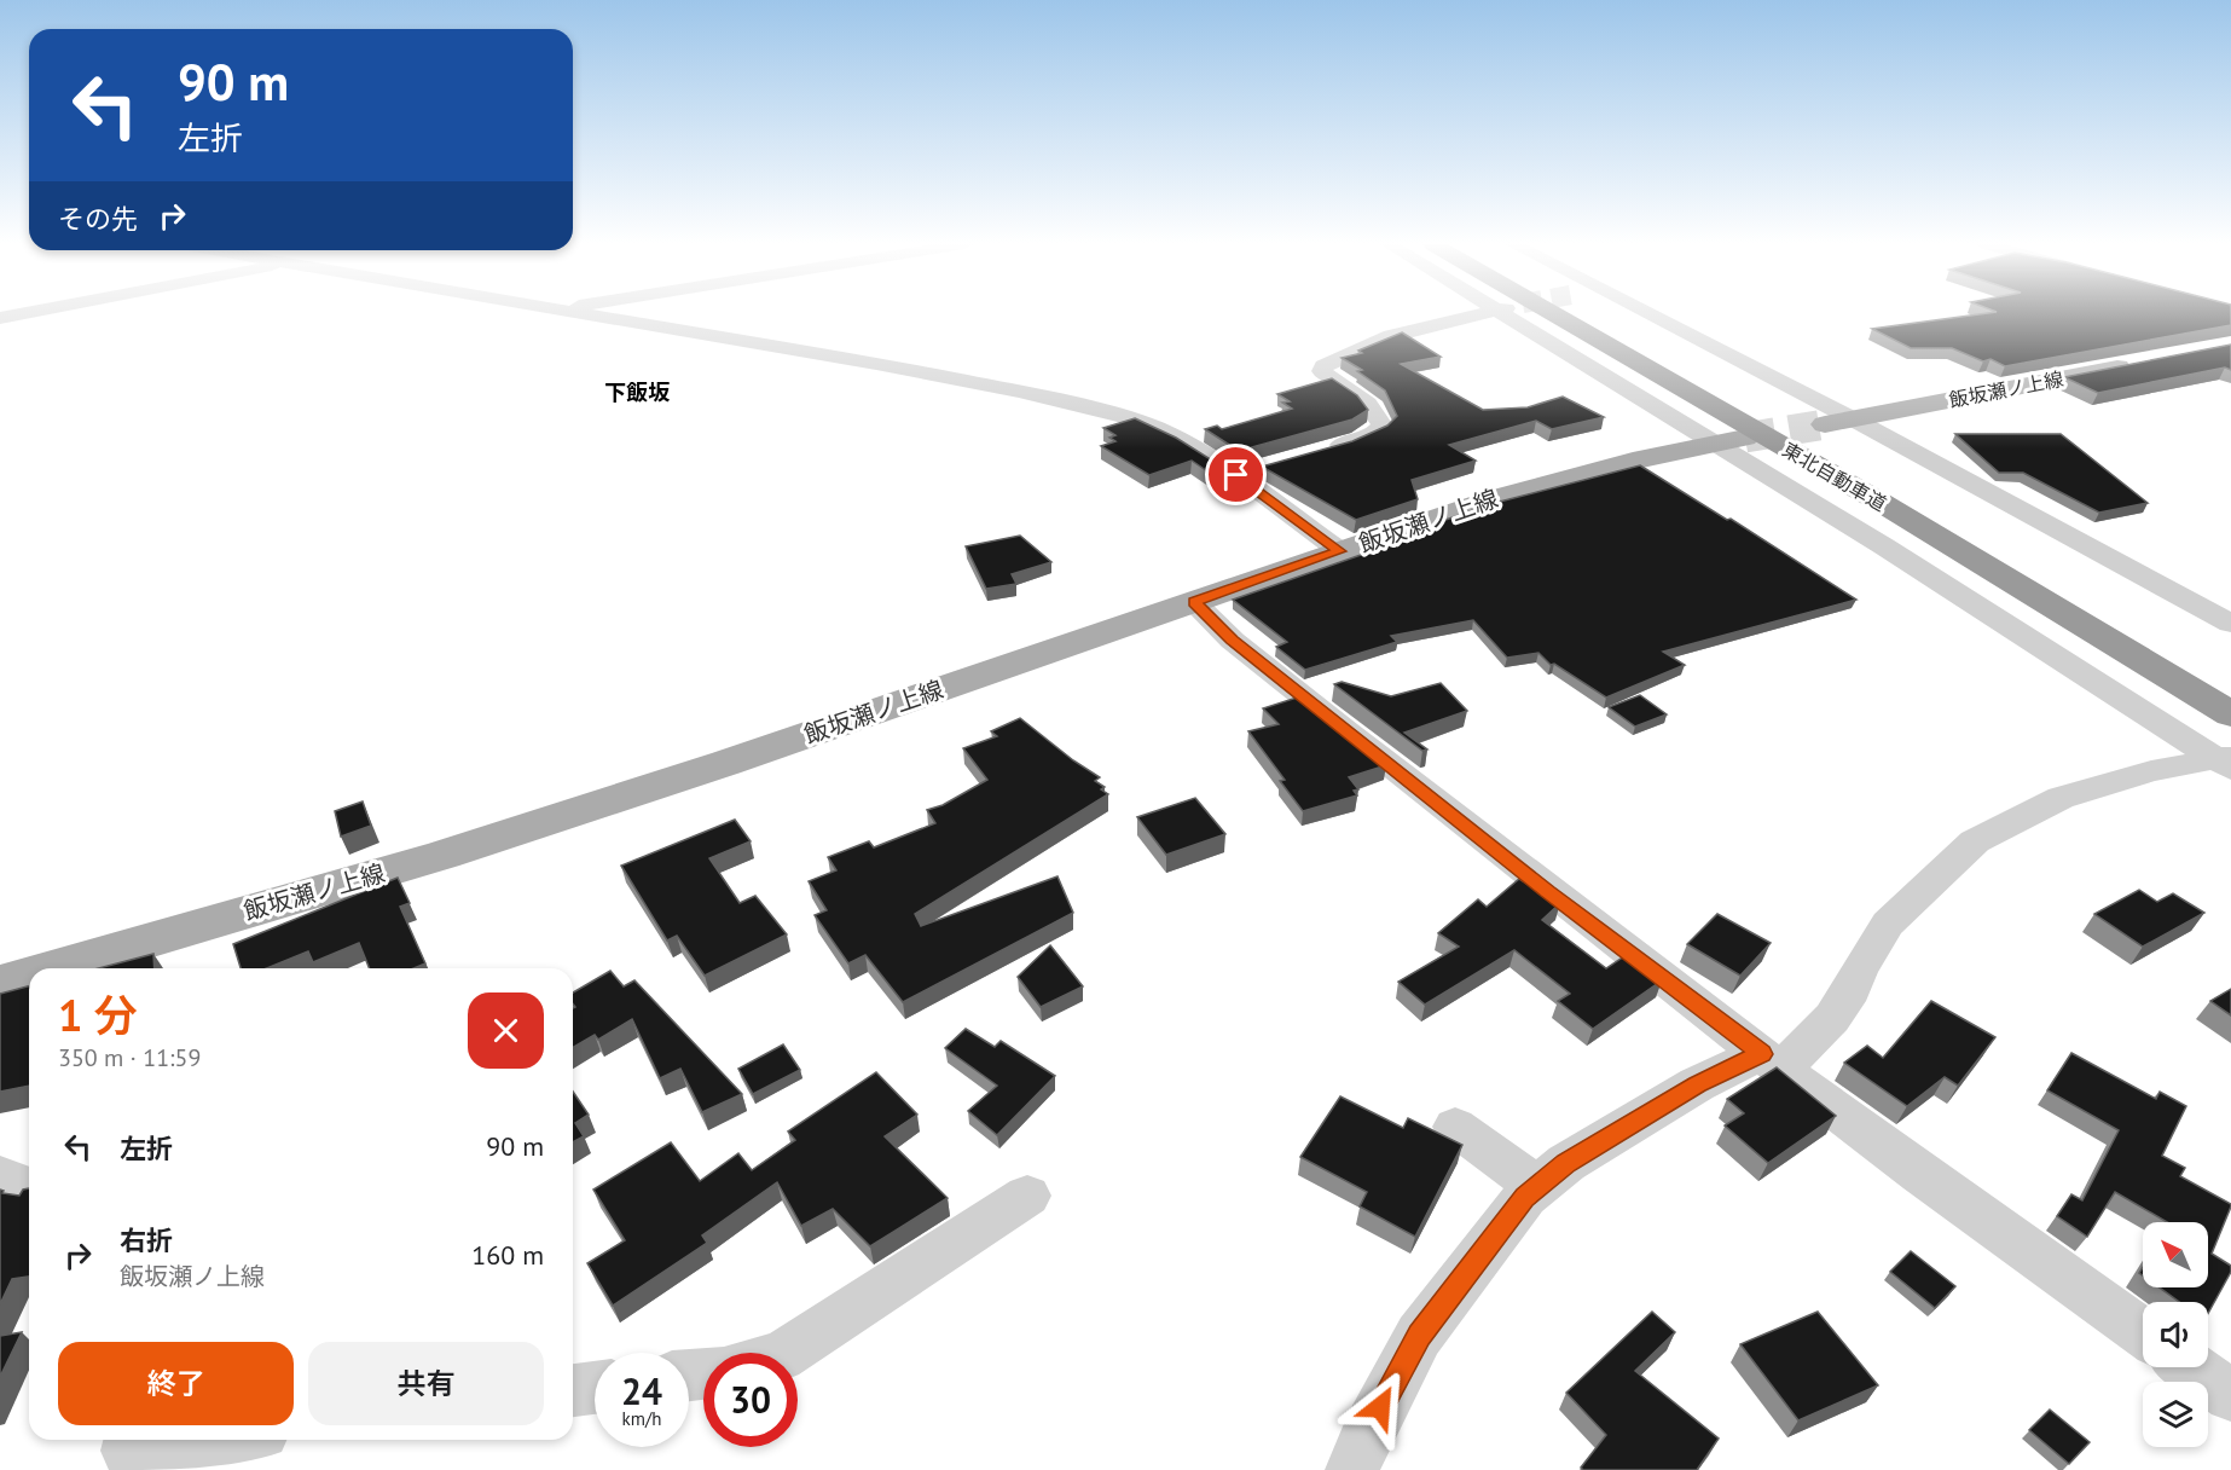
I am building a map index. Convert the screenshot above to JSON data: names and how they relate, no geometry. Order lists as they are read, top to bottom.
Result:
{
  "streets": {
    "highway": ["東北自動車道"],
    "main road": ["飯坂瀬ノ上線"]
  },
  "districts": ["下飯坂"],
  "north": "top left",
  "page": {
    "turn": ["90 m", "左折"],
    "then": "その先",
    "heading": ["1 分", "350 m · 11:59"],
    "list": [
      {
        "name": "左折",
        "value": "90 m"
      },
      {
        "name": "右折",
        "note": "飯坂瀬ノ上線",
        "value": "160 m"
      }
    ],
    "buttons": ["終了", "共有"],
    "speed": "24 km/h",
    "limit": "30"
  }
}
